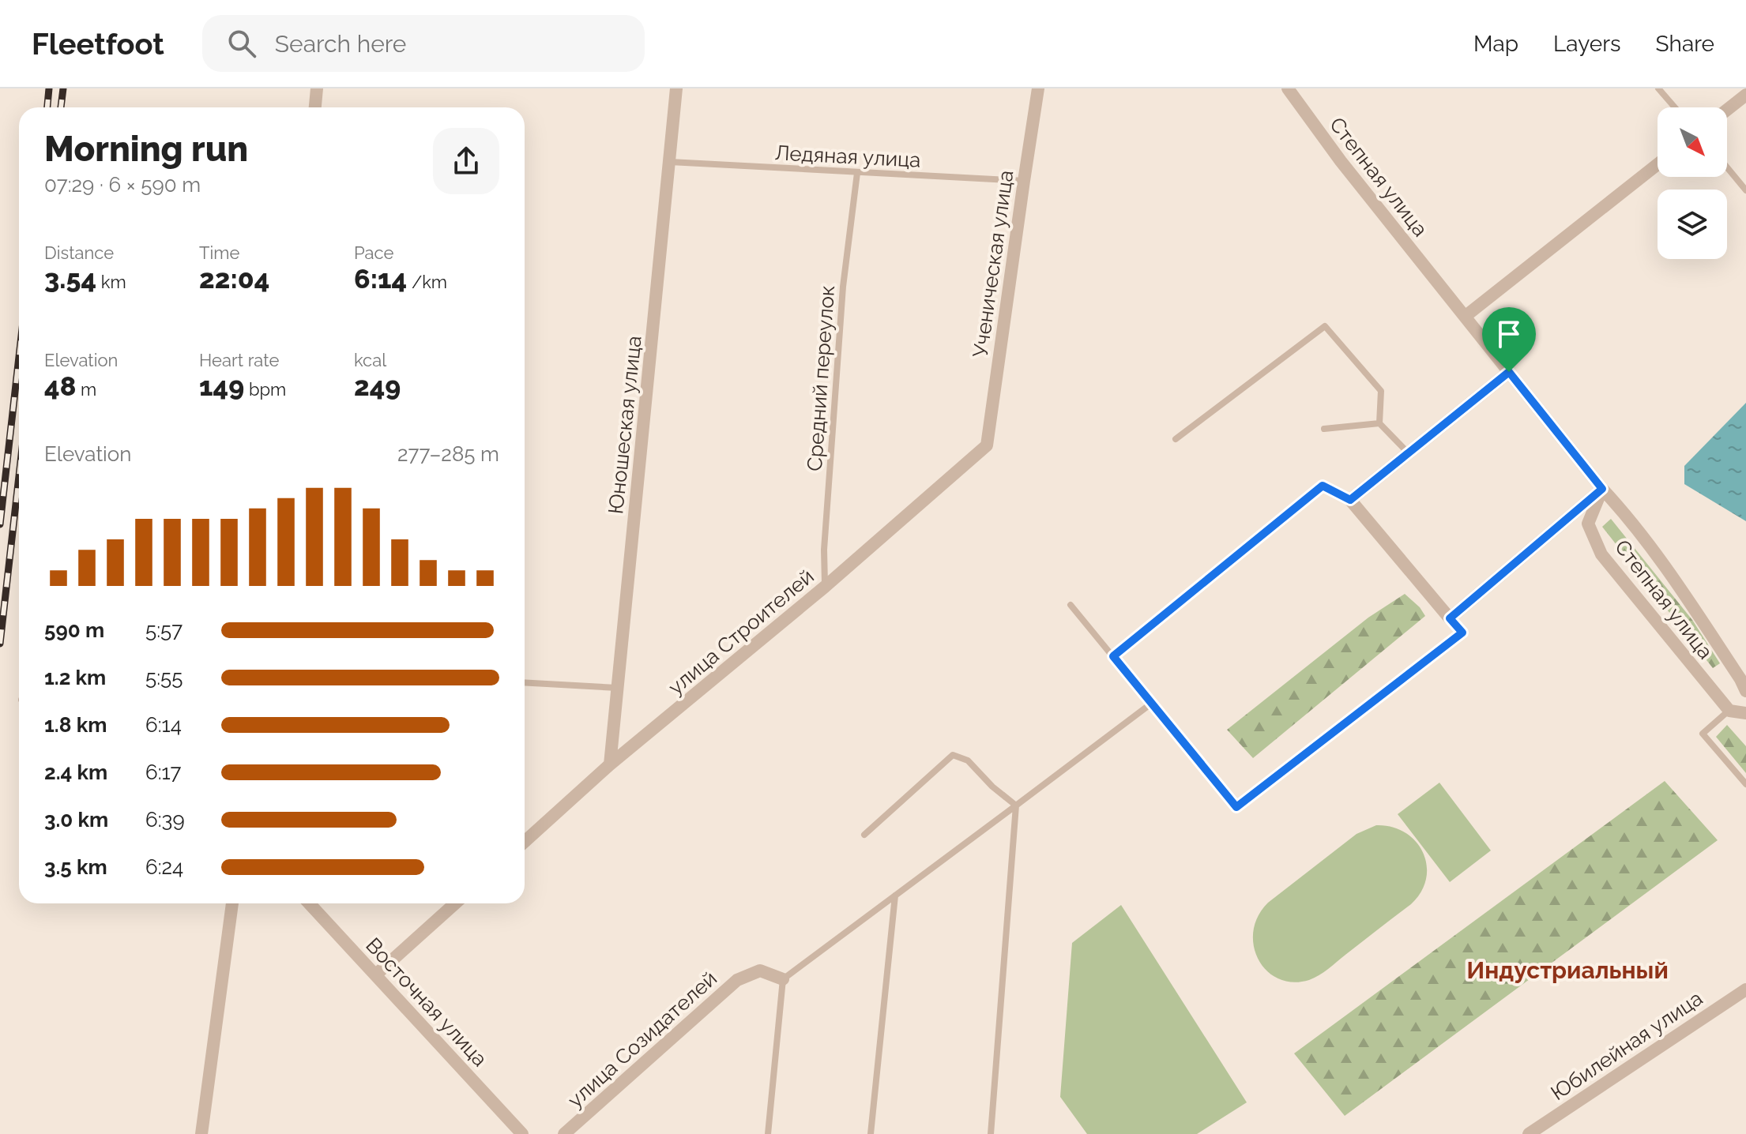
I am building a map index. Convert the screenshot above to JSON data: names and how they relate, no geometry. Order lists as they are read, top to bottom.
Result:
{
  "streets": {
    "street": [
      "Степная улица",
      "Ученическая улица",
      "Юношеская улица",
      "улица Строителей",
      "Восточная улица",
      "улица Созидателей",
      "Юбилейная улица"
    ],
    "lane": ["Ледяная улица", "Средний переулок"]
  },
  "crossings": [
    ["Ледяная улица", "Ученическая улица"],
    ["Ледяная улица", "Средний переулок"],
    ["Ледяная улица", "Юношеская улица"],
    ["Ученическая улица", "улица Строителей"],
    ["Средний переулок", "улица Строителей"],
    ["Юношеская улица", "улица Строителей"]
  ],
  "districts": ["Индустриальный"],
  "north": "bottom right",
  "page": {
    "header": "Fleetfoot",
    "search": "Search here",
    "nav": ["Map", "Layers", "Share"],
    "heading": ["Morning run", "07:29 · 6 × 590 m"],
    "stats": [
      ["Distance", "3.54 km"],
      ["Time", "22:04"],
      ["Pace", "6:14 /km"],
      ["Elevation", "48 m"],
      ["Heart rate", "149 bpm"],
      ["kcal", "249"]
    ],
    "chart": ["Elevation", "277–285 m"],
    "list": [
      {
        "name": "590 m",
        "note": "5:57"
      },
      {
        "name": "1.2 km",
        "note": "5:55"
      },
      {
        "name": "1.8 km",
        "note": "6:14"
      },
      {
        "name": "2.4 km",
        "note": "6:17"
      },
      {
        "name": "3.0 km",
        "note": "6:39"
      },
      {
        "name": "3.5 km",
        "note": "6:24"
      }
    ]
  }
}
